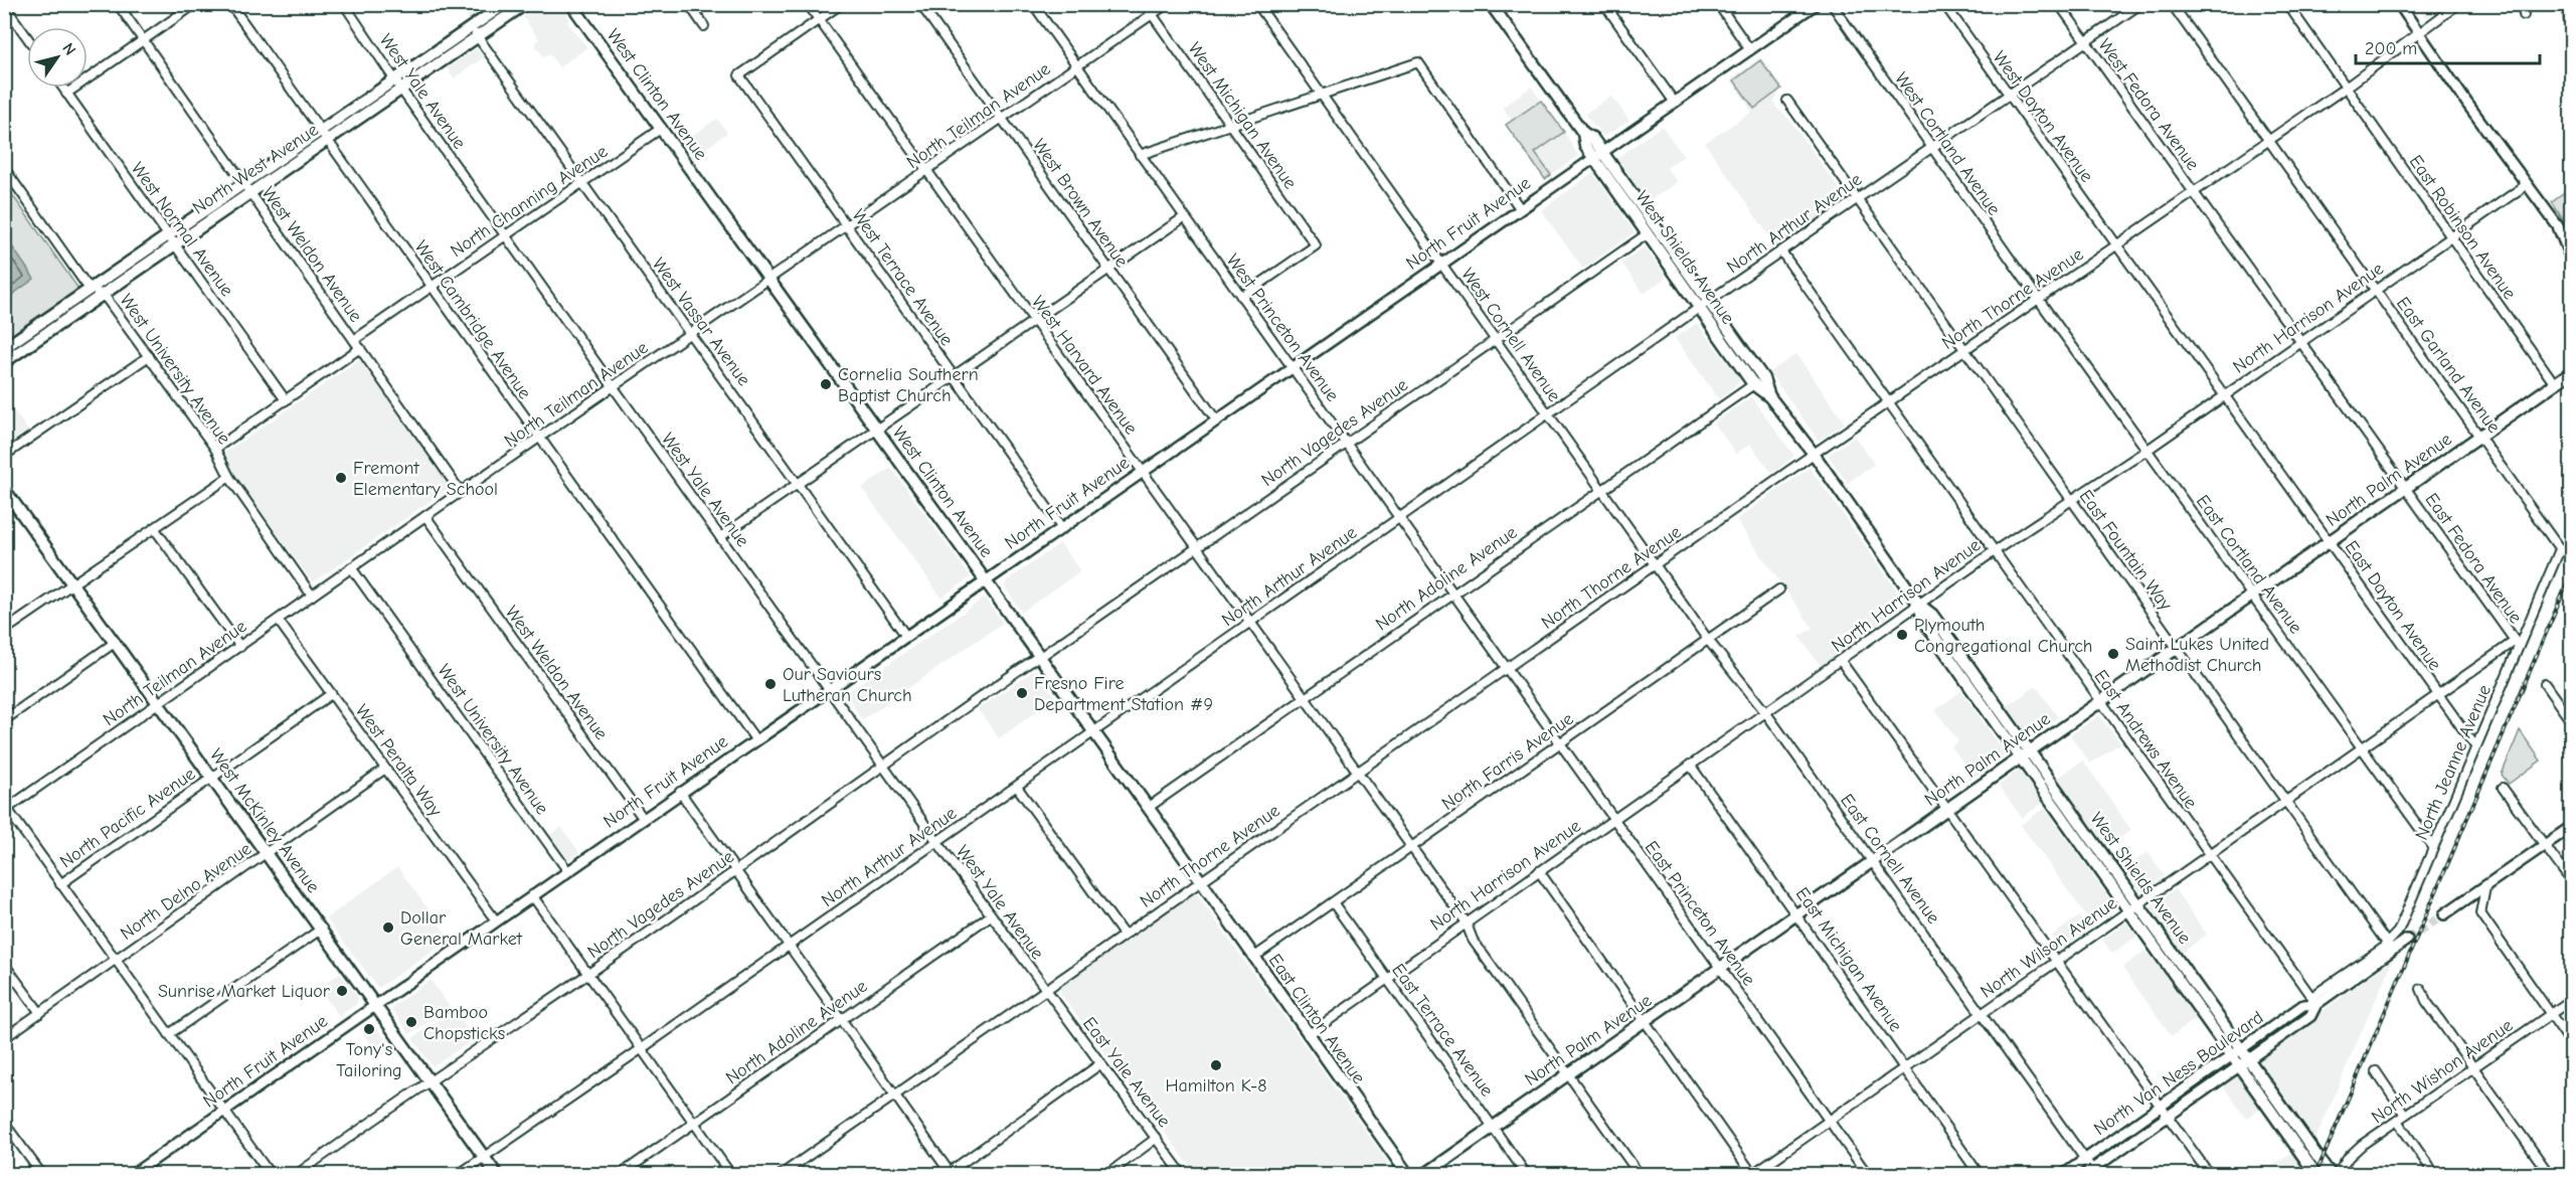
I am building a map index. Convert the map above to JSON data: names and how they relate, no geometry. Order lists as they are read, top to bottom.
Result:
{
  "streets": {
    "main road": [
      "West Clinton Avenue",
      "North West Avenue",
      "West Shields Avenue",
      "North Palm Avenue",
      "West McKinley Avenue",
      "East Clinton Avenue"
    ],
    "street": [
      "West Yale Avenue",
      "West Fedora Avenue",
      "North Teilman Avenue",
      "West Michigan Avenue",
      "West Dayton Avenue",
      "West Cortland Avenue",
      "North Channing Avenue",
      "West Brown Avenue",
      "North Fruit Avenue",
      "North Arthur Avenue",
      "East Robinson Avenue",
      "West Normal Avenue",
      "West Weldon Avenue",
      "West Terrace Avenue",
      "North Thorne Avenue",
      "North Harrison Avenue",
      "West Cambridge Avenue",
      "West Vassar Avenue",
      "West Princeton Avenue",
      "West Cornell Avenue",
      "West Harvard Avenue",
      "East Garland Avenue",
      "West University Avenue",
      "North Vagedes Avenue",
      "East Fountain Way",
      "East Fedora Avenue",
      "East Cortland Avenue",
      "North Adoline Avenue",
      "East Dayton Avenue",
      "East Andrews Avenue",
      "West Peralta Way",
      "North Farris Avenue",
      "North Jeanne Avenue",
      "North Pacific Avenue",
      "East Cornell Avenue",
      "North Delno Avenue",
      "East Princeton Avenue",
      "North Wilson Avenue",
      "East Michigan Avenue",
      "East Terrace Avenue",
      "North Wishon Avenue",
      "East Yale Avenue",
      "North Van Ness Boulevard"
    ]
  },
  "crossings": [
    ["West Yale Avenue", "North Teilman Avenue"],
    ["West Yale Avenue", "North West Avenue"],
    ["West Yale Avenue", "North Channing Avenue"],
    ["West Yale Avenue", "North Fruit Avenue"],
    ["West Yale Avenue", "North Arthur Avenue"],
    ["West Yale Avenue", "North Thorne Avenue"],
    ["West Yale Avenue", "North Vagedes Avenue"],
    ["West Yale Avenue", "North Adoline Avenue"],
    ["West Yale Avenue", "East Yale Avenue"],
    ["West Clinton Avenue", "North Teilman Avenue"],
    ["West Clinton Avenue", "North Channing Avenue"],
    ["West Clinton Avenue", "North Fruit Avenue"],
    ["West Clinton Avenue", "North Arthur Avenue"],
    ["West Clinton Avenue", "North Thorne Avenue"],
    ["West Clinton Avenue", "North Vagedes Avenue"],
    ["West Clinton Avenue", "North Adoline Avenue"],
    ["West Clinton Avenue", "East Clinton Avenue"],
    ["West Fedora Avenue", "North Arthur Avenue"],
    ["West Fedora Avenue", "North Thorne Avenue"],
    ["West Fedora Avenue", "East Fedora Avenue"],
    ["North Teilman Avenue", "West Michigan Avenue"],
    ["North Teilman Avenue", "West Brown Avenue"],
    ["North Teilman Avenue", "West Weldon Avenue"],
    ["North Teilman Avenue", "West Terrace Avenue"],
    ["North Teilman Avenue", "West Cambridge Avenue"],
    ["North Teilman Avenue", "West Vassar Avenue"],
    ["North Teilman Avenue", "West Princeton Avenue"],
    ["North Teilman Avenue", "West Harvard Avenue"],
    ["North Teilman Avenue", "West University Avenue"],
    ["North Teilman Avenue", "West Peralta Way"],
    ["North Teilman Avenue", "West McKinley Avenue"],
    ["West Michigan Avenue", "West Princeton Avenue"],
    ["West Dayton Avenue", "North Arthur Avenue"],
    ["West Dayton Avenue", "North Thorne Avenue"],
    ["West Dayton Avenue", "East Dayton Avenue"],
    ["West Cortland Avenue", "North Arthur Avenue"],
    ["West Cortland Avenue", "North Thorne Avenue"],
    ["West Cortland Avenue", "East Cortland Avenue"],
    ["North West Avenue", "West Normal Avenue"],
    ["North West Avenue", "West Weldon Avenue"],
    ["North West Avenue", "West Cambridge Avenue"],
    ["North West Avenue", "West Vassar Avenue"],
    ["North West Avenue", "West University Avenue"],
    ["North Channing Avenue", "West Weldon Avenue"],
    ["North Channing Avenue", "West Cambridge Avenue"],
    ["North Channing Avenue", "West Vassar Avenue"],
    ["West Brown Avenue", "North Fruit Avenue"],
    ["North Fruit Avenue", "West Weldon Avenue"],
    ["North Fruit Avenue", "West Shields Avenue"],
    ["North Fruit Avenue", "West Terrace Avenue"],
    ["North Fruit Avenue", "West Cambridge Avenue"],
    ["North Fruit Avenue", "West Vassar Avenue"],
    ["North Fruit Avenue", "West Princeton Avenue"],
    ["North Fruit Avenue", "West Cornell Avenue"],
    ["North Fruit Avenue", "West Harvard Avenue"],
    ["North Fruit Avenue", "West University Avenue"],
    ["North Fruit Avenue", "West Peralta Way"],
    ["North Fruit Avenue", "West McKinley Avenue"],
    ["North Arthur Avenue", "West Shields Avenue"],
    ["North Arthur Avenue", "West Princeton Avenue"],
    ["North Arthur Avenue", "West Cornell Avenue"],
    ["North Arthur Avenue", "West Harvard Avenue"],
    ["North Arthur Avenue", "East Fountain Way"],
    ["North Arthur Avenue", "East Andrews Avenue"],
    ["North Arthur Avenue", "West McKinley Avenue"],
    ["East Robinson Avenue", "North Thorne Avenue"],
    ["East Robinson Avenue", "North Harrison Avenue"],
    ["East Robinson Avenue", "North Palm Avenue"],
    ["West Shields Avenue", "North Thorne Avenue"],
    ["West Shields Avenue", "North Harrison Avenue"],
    ["West Shields Avenue", "North Vagedes Avenue"],
    ["West Shields Avenue", "North Palm Avenue"],
    ["West Shields Avenue", "North Adoline Avenue"],
    ["West Shields Avenue", "North Wilson Avenue"],
    ["West Shields Avenue", "North Van Ness Boulevard"],
    ["West Terrace Avenue", "West Harvard Avenue"],
    ["North Thorne Avenue", "West Princeton Avenue"],
    ["North Thorne Avenue", "West Cornell Avenue"],
    ["North Thorne Avenue", "West Harvard Avenue"],
    ["North Thorne Avenue", "East Garland Avenue"],
    ["North Thorne Avenue", "East Fountain Way"],
    ["North Thorne Avenue", "East Fedora Avenue"],
    ["North Thorne Avenue", "East Cortland Avenue"],
    ["North Thorne Avenue", "East Dayton Avenue"],
    ["North Thorne Avenue", "East Andrews Avenue"],
    ["North Thorne Avenue", "East Cornell Avenue"],
    ["North Thorne Avenue", "East Princeton Avenue"],
    ["North Thorne Avenue", "East Clinton Avenue"],
    ["North Thorne Avenue", "East Yale Avenue"],
    ["North Harrison Avenue", "West Harvard Avenue"],
    ["North Harrison Avenue", "East Garland Avenue"],
    ["North Harrison Avenue", "East Fountain Way"],
    ["North Harrison Avenue", "East Fedora Avenue"],
    ["North Harrison Avenue", "East Cortland Avenue"],
    ["North Harrison Avenue", "East Dayton Avenue"],
    ["North Harrison Avenue", "East Andrews Avenue"],
    ["North Harrison Avenue", "East Cornell Avenue"],
    ["North Harrison Avenue", "East Princeton Avenue"],
    ["North Harrison Avenue", "East Michigan Avenue"],
    ["North Harrison Avenue", "East Clinton Avenue"],
    ["North Harrison Avenue", "East Terrace Avenue"],
    ["West Princeton Avenue", "North Vagedes Avenue"],
    ["West Princeton Avenue", "North Adoline Avenue"],
    ["West Princeton Avenue", "East Princeton Avenue"],
    ["West Cornell Avenue", "North Vagedes Avenue"],
    ["West Cornell Avenue", "North Adoline Avenue"],
    ["West Cornell Avenue", "East Cornell Avenue"],
    ["West Harvard Avenue", "North Vagedes Avenue"],
    ["West Harvard Avenue", "North Palm Avenue"],
    ["West Harvard Avenue", "North Adoline Avenue"],
    ["West Harvard Avenue", "North Farris Avenue"],
    ["East Garland Avenue", "North Palm Avenue"],
    ["East Garland Avenue", "North Jeanne Avenue"],
    ["North Vagedes Avenue", "West McKinley Avenue"],
    ["North Palm Avenue", "East Fountain Way"],
    ["North Palm Avenue", "East Fedora Avenue"],
    ["North Palm Avenue", "East Cortland Avenue"],
    ["North Palm Avenue", "East Dayton Avenue"],
    ["North Palm Avenue", "East Andrews Avenue"],
    ["North Palm Avenue", "East Cornell Avenue"],
    ["North Palm Avenue", "East Princeton Avenue"],
    ["North Palm Avenue", "East Michigan Avenue"],
    ["North Palm Avenue", "East Terrace Avenue"],
    ["East Fountain Way", "North Jeanne Avenue"],
    ["East Fountain Way", "North Wilson Avenue"],
    ["East Fedora Avenue", "North Jeanne Avenue"],
    ["East Fedora Avenue", "North Wilson Avenue"],
    ["East Cortland Avenue", "North Jeanne Avenue"],
    ["East Cortland Avenue", "North Wilson Avenue"],
    ["East Dayton Avenue", "North Jeanne Avenue"],
    ["East Dayton Avenue", "North Wilson Avenue"],
    ["East Andrews Avenue", "North Jeanne Avenue"],
    ["East Andrews Avenue", "North Wilson Avenue"],
    ["East Andrews Avenue", "North Van Ness Boulevard"],
    ["West Peralta Way", "North Pacific Avenue"],
    ["West Peralta Way", "North Delno Avenue"],
    ["North Farris Avenue", "East Cornell Avenue"],
    ["North Farris Avenue", "East Princeton Avenue"],
    ["North Farris Avenue", "East Clinton Avenue"],
    ["North Farris Avenue", "East Terrace Avenue"],
    ["North Jeanne Avenue", "North Wilson Avenue"],
    ["North Jeanne Avenue", "North Van Ness Boulevard"],
    ["North Pacific Avenue", "West McKinley Avenue"],
    ["West McKinley Avenue", "North Delno Avenue"],
    ["East Cornell Avenue", "North Wilson Avenue"],
    ["East Cornell Avenue", "North Van Ness Boulevard"],
    ["East Princeton Avenue", "North Wilson Avenue"],
    ["North Wilson Avenue", "East Michigan Avenue"]
  ],
  "places": [
    "Cornelia Southern Baptist Church",
    "Fremont Elementary School",
    "Plymouth Congregational Church",
    "Saint Lukes United Methodist Church",
    "Our Saviours Lutheran Church",
    "Fresno Fire Department Station #9",
    "Dollar General Market",
    "Sunrise Market Liquor",
    "Bamboo Chopsticks",
    "Tony's Tailoring",
    "Hamilton K-8"
  ],
  "scale_bar": "200 m",
  "north": "top right"
}
